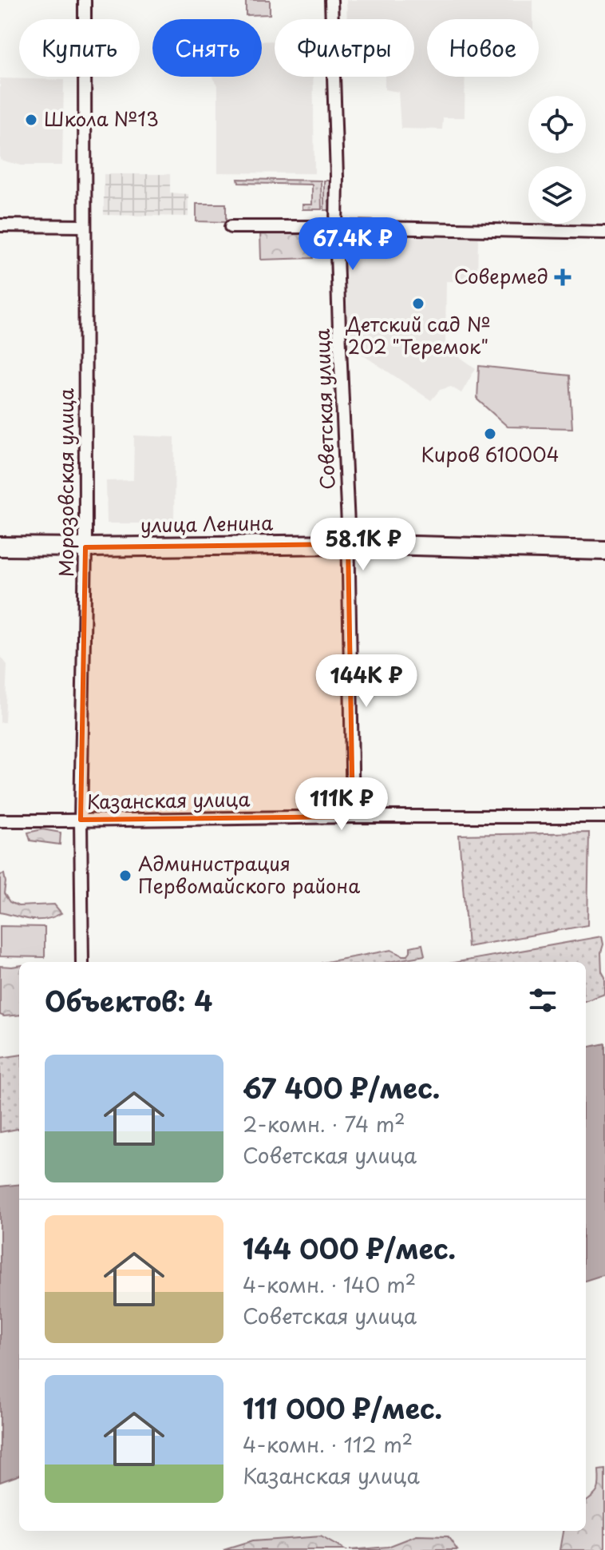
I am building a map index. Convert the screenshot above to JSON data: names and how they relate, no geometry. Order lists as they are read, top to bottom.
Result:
{
  "streets": {
    "main road": ["улица Ленина"],
    "street": ["Советская улица", "Морозовская улица", "Казанская улица"]
  },
  "crossings": [
    ["Советская улица", "улица Ленина"],
    ["Советская улица", "Казанская улица"],
    ["Морозовская улица", "улица Ленина"],
    ["Морозовская улица", "Казанская улица"]
  ],
  "places": {
    "other": [
      "Школа №13",
      "Детский сад № 202 \"Теремок\"",
      "Киров 610004",
      "Администрация Первомайского района"
    ],
    "health": ["Совермед"]
  },
  "page": {
    "chip": [
      "Купить",
      "Снять",
      "Фильтры",
      "Новое"
    ],
    "price": [
      "67.4K ₽",
      "58.1K ₽",
      "144K ₽",
      "111K ₽"
    ],
    "heading": "Объектов: 4",
    "list": [
      {
        "name": "67 400 ₽/мес.",
        "note": "2-комн. · 74 m² · Советская улица"
      },
      {
        "name": "144 000 ₽/мес.",
        "note": "4-комн. · 140 m² · Советская улица"
      },
      {
        "name": "111 000 ₽/мес.",
        "note": "4-комн. · 112 m² · Казанская улица"
      }
    ]
  }
}
